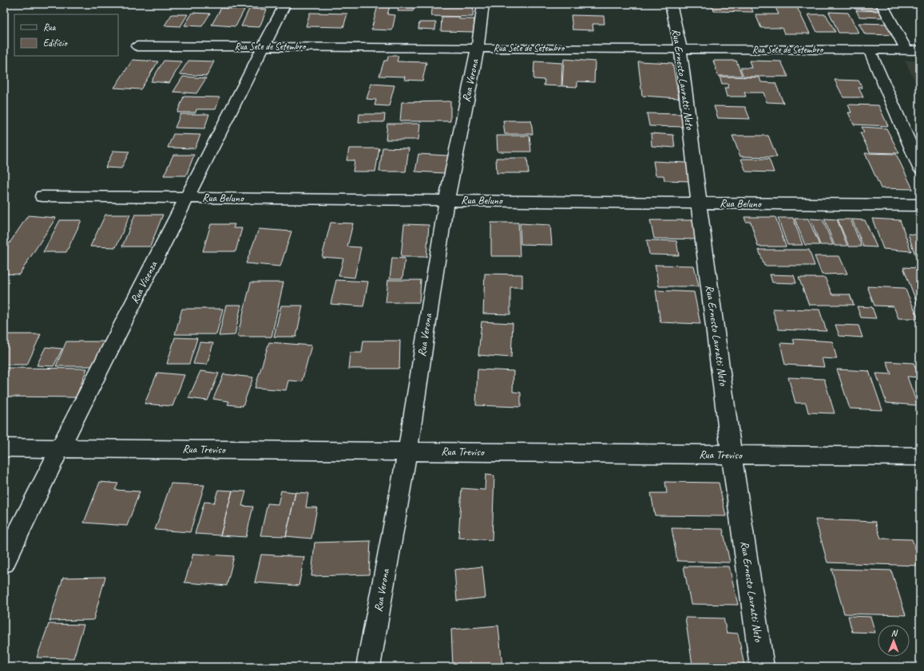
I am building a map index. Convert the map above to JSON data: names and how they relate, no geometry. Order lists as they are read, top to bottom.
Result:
{
  "streets": {
    "street": [
      "Rua Sete de Setembro",
      "Rua Ernesto Lavratti Neto",
      "Rua Verona",
      "Rua Beluno",
      "Rua Vicenza",
      "Rua Treviso"
    ]
  },
  "crossings": [
    ["Rua Sete de Setembro", "Rua Ernesto Lavratti Neto"],
    ["Rua Sete de Setembro", "Rua Verona"],
    ["Rua Sete de Setembro", "Rua Vicenza"],
    ["Rua Ernesto Lavratti Neto", "Rua Beluno"],
    ["Rua Ernesto Lavratti Neto", "Rua Treviso"],
    ["Rua Verona", "Rua Beluno"],
    ["Rua Verona", "Rua Treviso"],
    ["Rua Beluno", "Rua Vicenza"],
    ["Rua Vicenza", "Rua Treviso"]
  ],
  "legend": ["Rua", "Edifício"],
  "north": "top"
}
